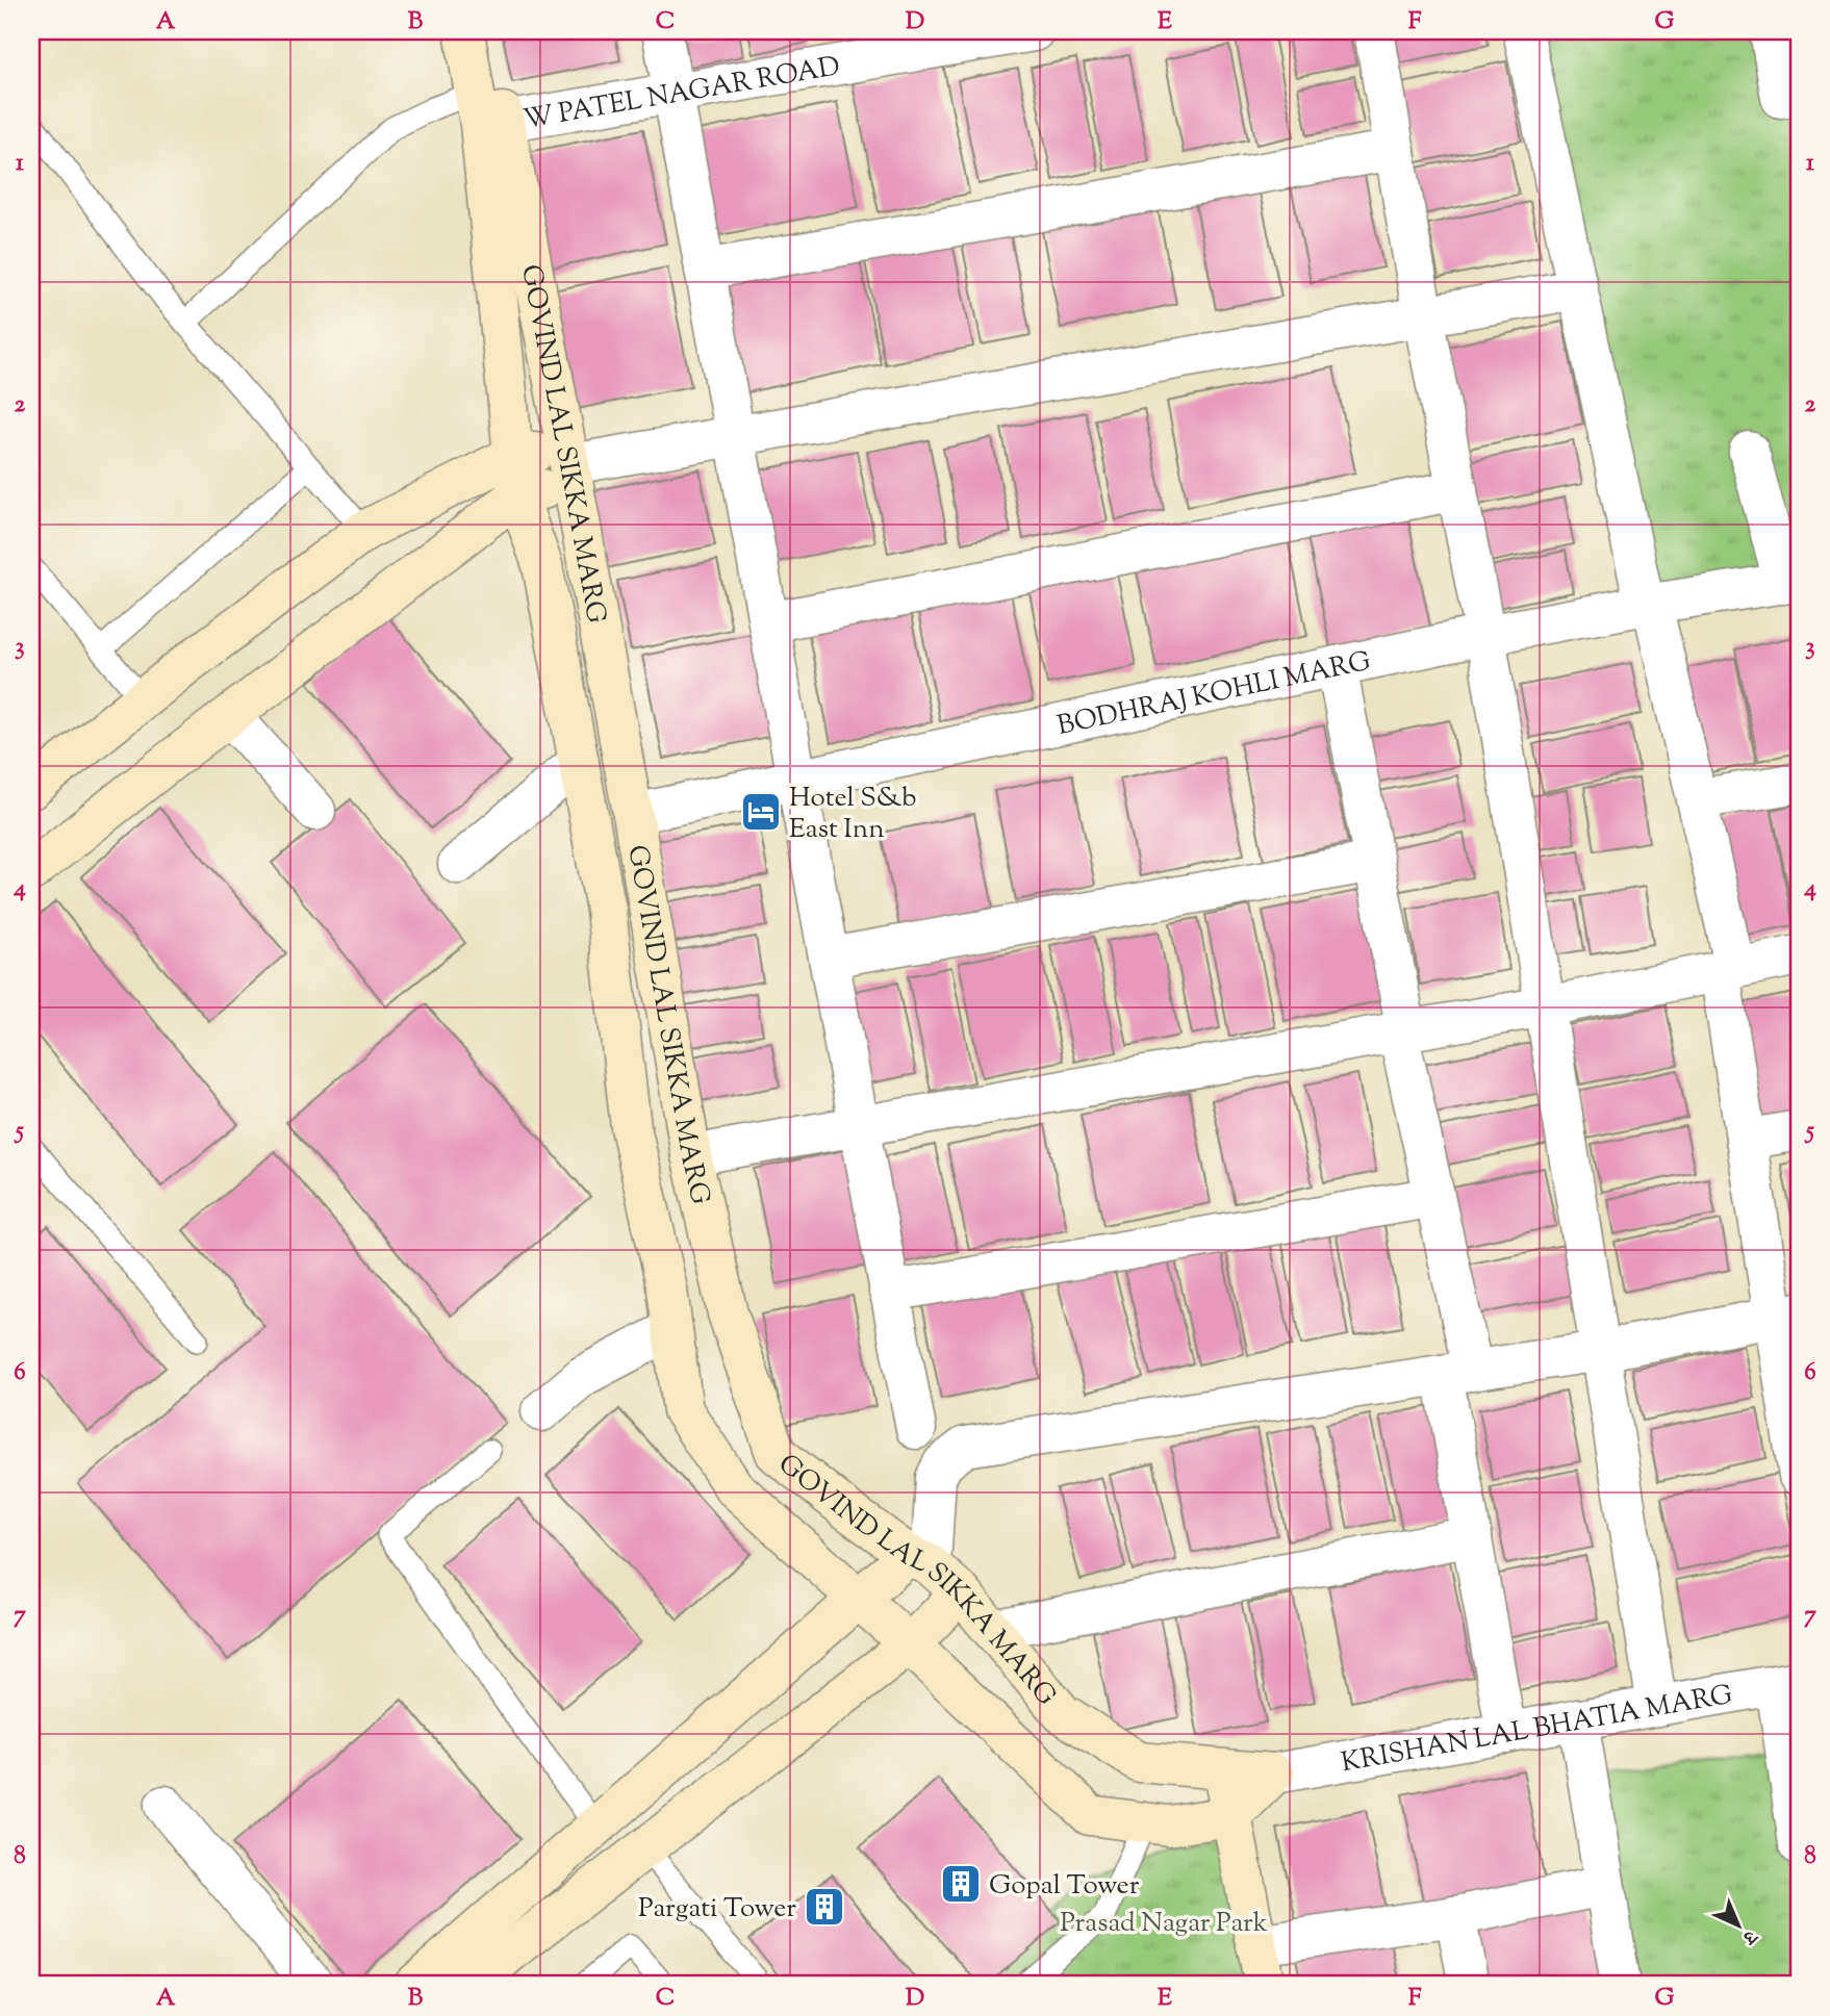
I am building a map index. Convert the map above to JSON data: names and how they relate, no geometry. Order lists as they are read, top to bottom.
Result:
{
  "streets": {
    "street": [
      "W PATEL NAGAR ROAD",
      "GOVIND LAL SIKKA MARG",
      "BODHRAJ KOHLI MARG",
      "KRISHAN LAL BHATIA MARG"
    ]
  },
  "crossings": [
    ["W PATEL NAGAR ROAD", "GOVIND LAL SIKKA MARG"],
    ["GOVIND LAL SIKKA MARG", "BODHRAJ KOHLI MARG"],
    ["GOVIND LAL SIKKA MARG", "KRISHAN LAL BHATIA MARG"]
  ],
  "parks": ["Prasad Nagar Park"],
  "places": {
    "hotel": ["Hotel S&b East Inn"],
    "building": ["Gopal Tower", "Pargati Tower"]
  },
  "north": "bottom right",
  "grid": {
    "columns": [
      "A",
      "B",
      "C",
      "D",
      "E",
      "F",
      "G"
    ],
    "rows": [
      "1",
      "2",
      "3",
      "4",
      "5",
      "6",
      "7",
      "8"
    ]
  }
}
